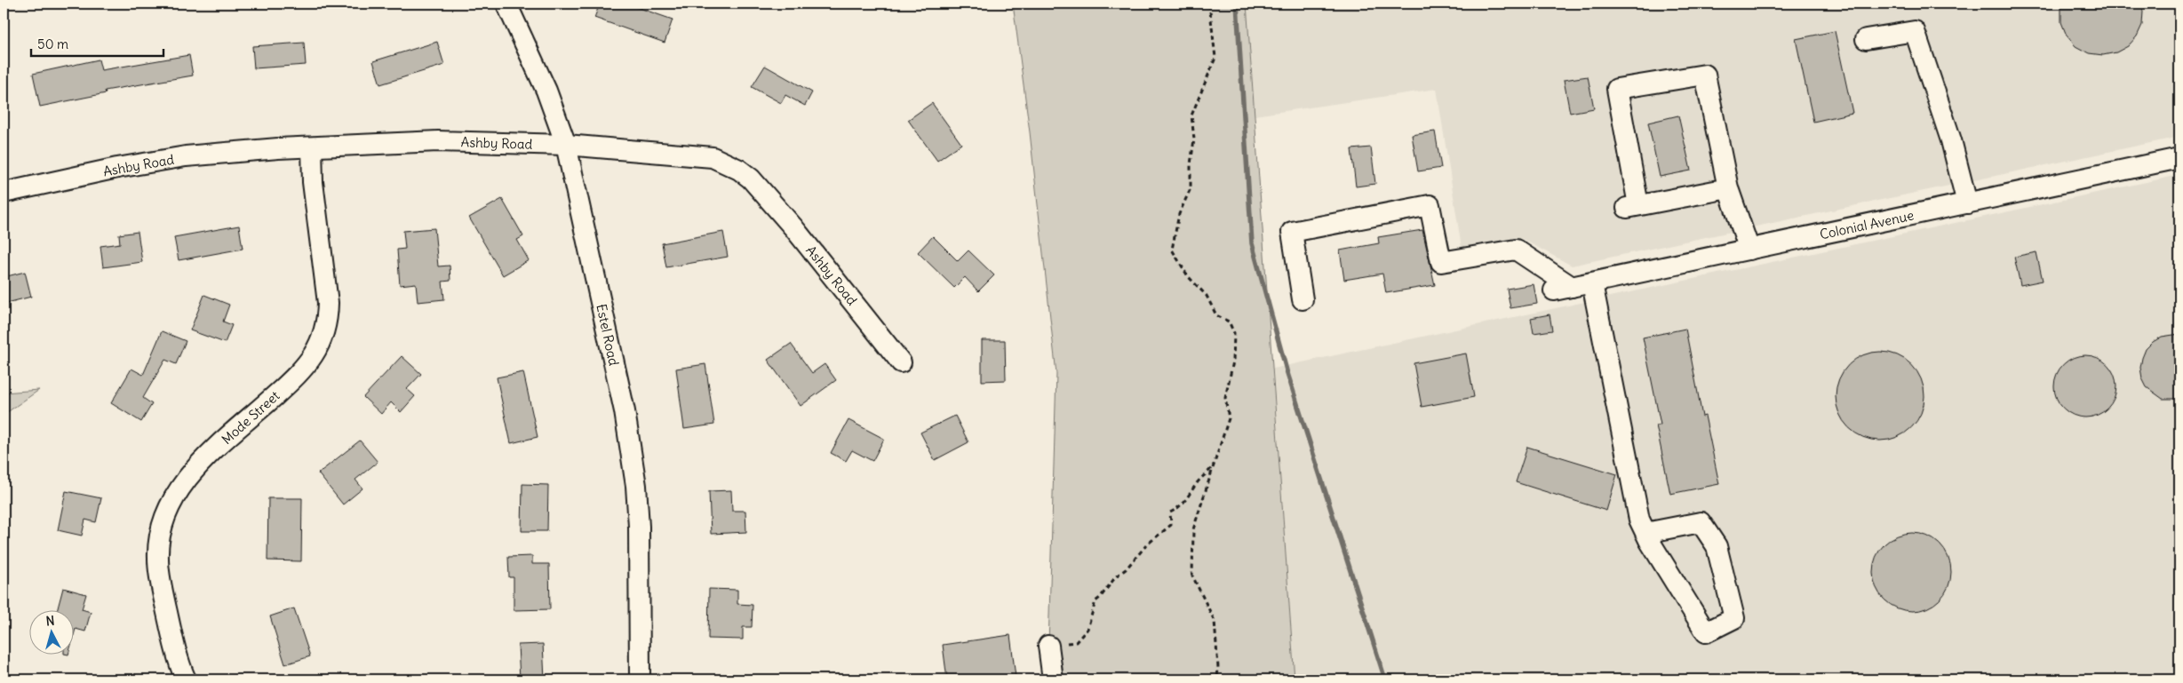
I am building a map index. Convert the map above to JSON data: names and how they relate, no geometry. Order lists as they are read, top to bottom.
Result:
{
  "streets": {
    "street": [
      "Ashby Road",
      "Colonial Avenue",
      "Estel Road",
      "Mode Street"
    ]
  },
  "crossings": [
    ["Ashby Road", "Estel Road"],
    ["Ashby Road", "Mode Street"]
  ],
  "scale_bar": "50 m",
  "north": "top"
}
